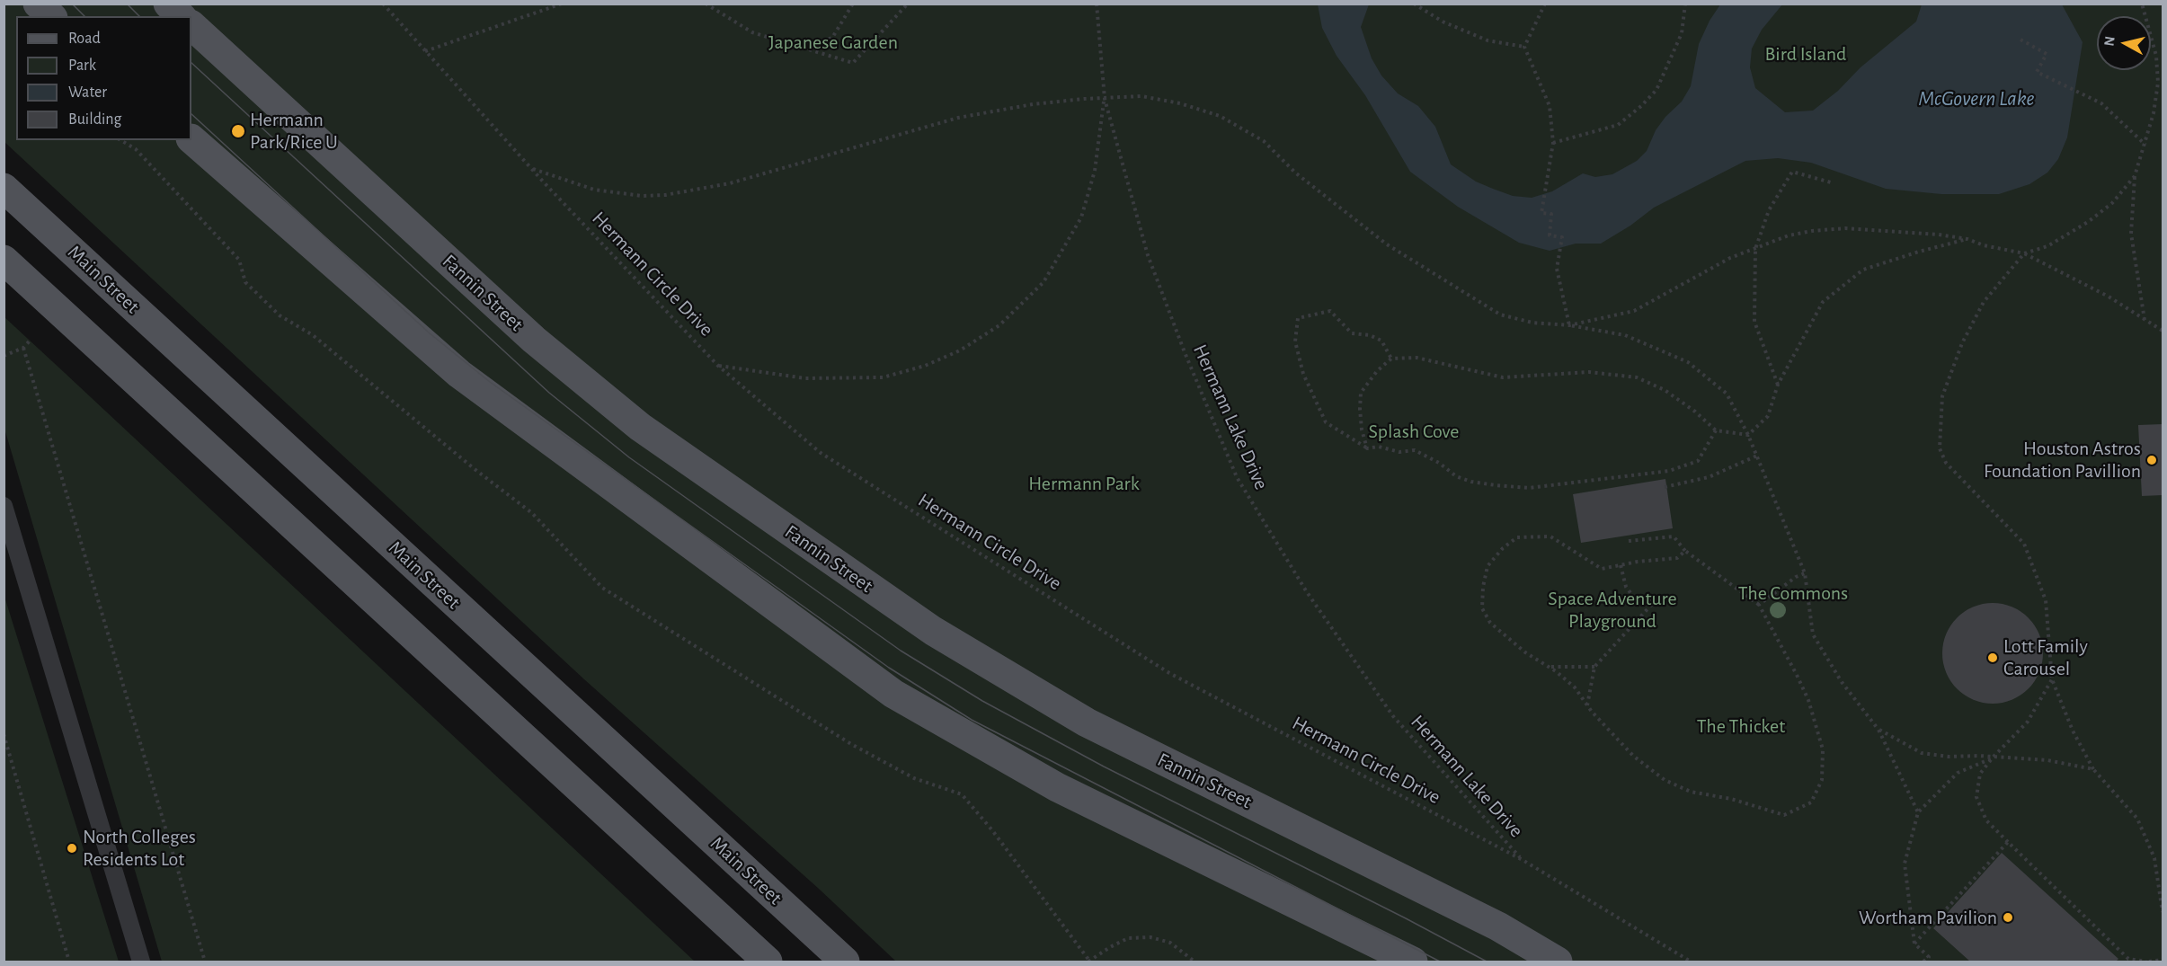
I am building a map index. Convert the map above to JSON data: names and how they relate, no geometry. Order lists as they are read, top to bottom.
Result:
{
  "streets": {
    "main road": ["Main Street", "Fannin Street"],
    "path": ["Hermann Circle Drive", "Hermann Lake Drive"]
  },
  "crossings": [
    ["Hermann Circle Drive", "Hermann Lake Drive"]
  ],
  "water": ["McGovern Lake"],
  "parks": [
    "Japanese Garden",
    "Bird Island",
    "Splash Cove",
    "Hermann Park",
    "The Commons",
    "Space Adventure Playground",
    "The Thicket"
  ],
  "places": [
    "Hermann Park/Rice U",
    "Houston Astros Foundation Pavillion",
    "Lott Family Carousel",
    "North Colleges Residents Lot",
    "Wortham Pavilion"
  ],
  "legend": [
    "Road",
    "Park",
    "Water",
    "Building"
  ],
  "north": "left"
}
